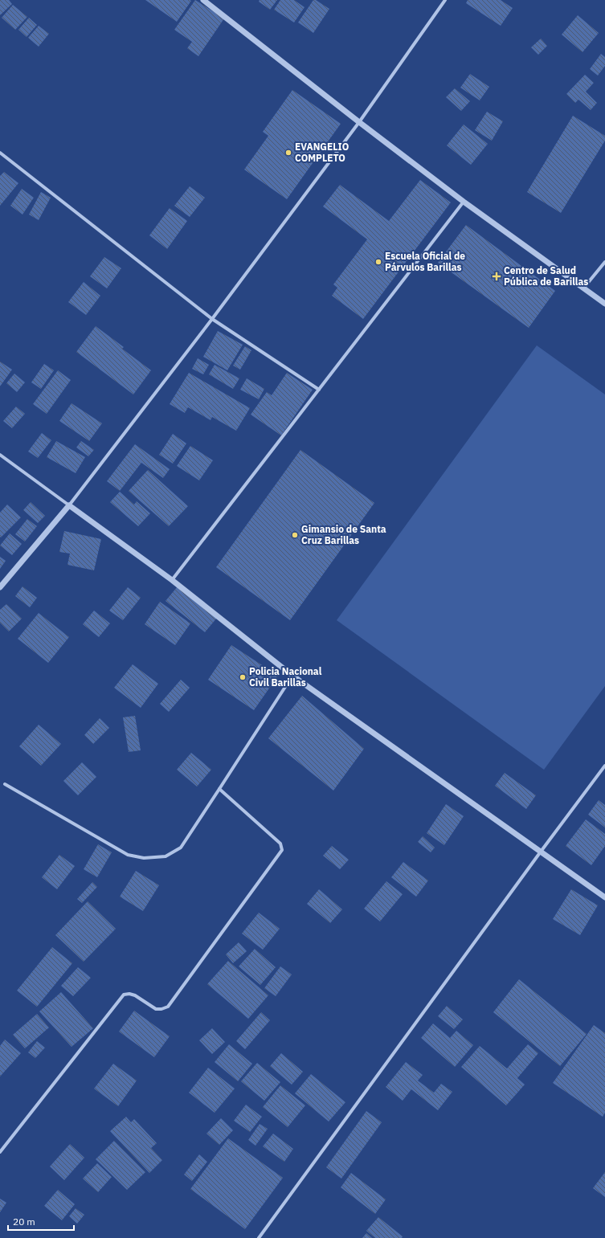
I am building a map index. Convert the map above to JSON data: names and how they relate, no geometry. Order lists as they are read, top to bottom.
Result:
{
  "places": {
    "other": [
      "EVANGELIO COMPLETO",
      "Escuela Oficial de Párvulos Barillas",
      "Gimansio de Santa Cruz Barillas",
      "Policia Nacional Civil Barillas"
    ],
    "health": ["Centro de Salud Pública de Barillas"]
  },
  "scale_bar": "20 m"
}
